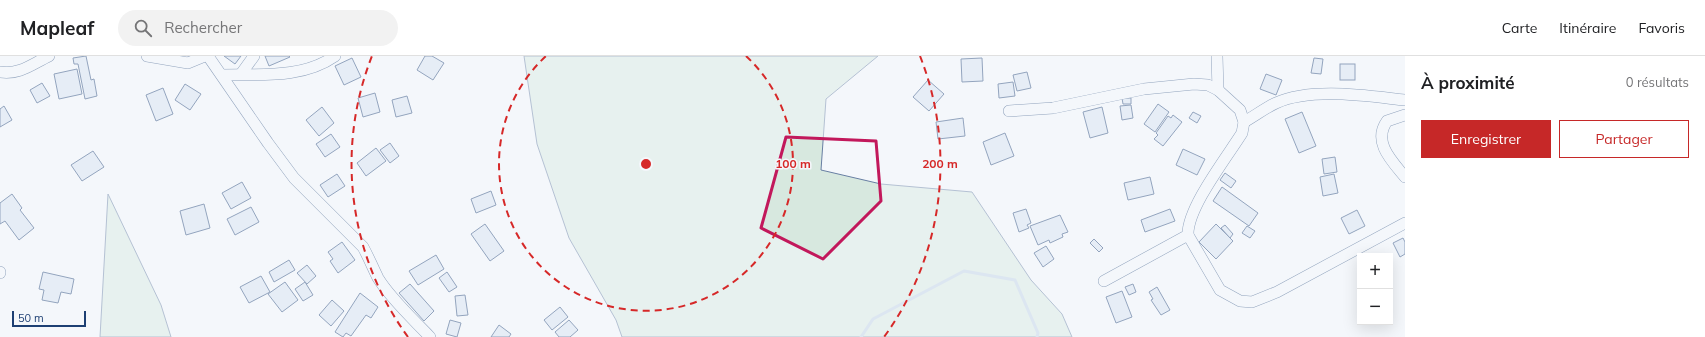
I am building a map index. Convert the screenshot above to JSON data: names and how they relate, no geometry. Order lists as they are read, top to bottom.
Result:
{
  "scale_bar": "50 m",
  "page": {
    "header": "Mapleaf",
    "search": "Rechercher",
    "nav": ["Carte", "Itinéraire", "Favoris"],
    "heading": ["À proximité", "0 résultats"],
    "buttons": ["Enregistrer", "Partager"],
    "map_buttons": ["+", "−"],
    "scale": "50 m"
  },
  "rings": ["100 m", "200 m"]
}
